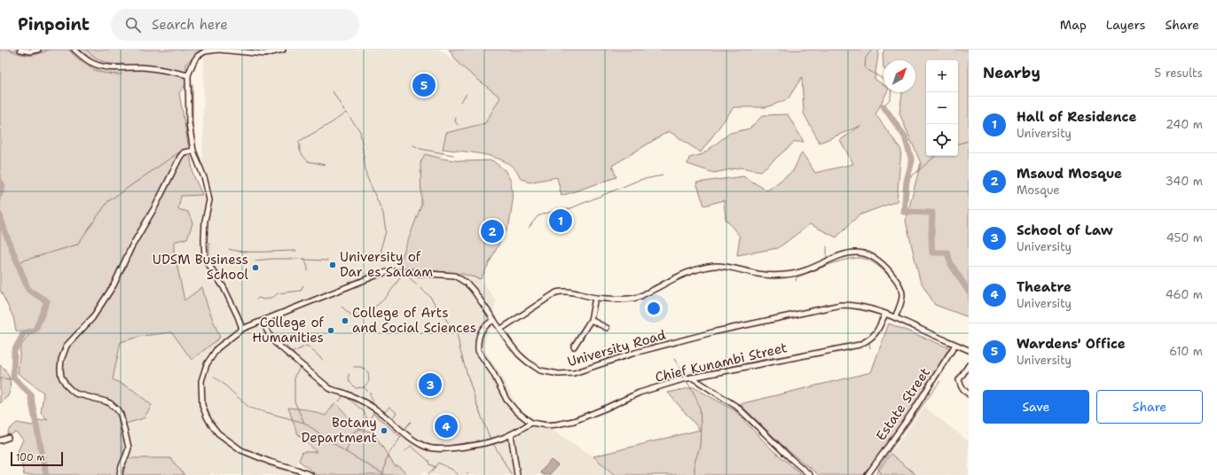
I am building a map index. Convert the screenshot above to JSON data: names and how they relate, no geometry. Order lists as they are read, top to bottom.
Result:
{
  "streets": {
    "street": ["University Road", "Chief Kunambi Street", "Estate Street"]
  },
  "crossings": [
    ["University Road", "Chief Kunambi Street"],
    ["University Road", "Estate Street"]
  ],
  "places": [
    "University of Dar es Salaam",
    "UDSM Business School",
    "College of Arts and Social Sciences",
    "College of Humanities",
    "Botany Department"
  ],
  "scale_bar": "100 m",
  "north": "top right",
  "page": {
    "header": "Pinpoint",
    "search": "Search here",
    "nav": ["Map", "Layers", "Share"],
    "heading": ["Nearby", "5 results"],
    "map_buttons": ["+", "−"],
    "pins": [
      "5",
      "1",
      "2",
      "3",
      "4"
    ],
    "list": [
      {
        "mark": "1",
        "name": "Hall of Residence",
        "note": "University",
        "value": "240 m"
      },
      {
        "mark": "2",
        "name": "Msaud Mosque",
        "note": "Mosque",
        "value": "340 m"
      },
      {
        "mark": "3",
        "name": "School of Law",
        "note": "University",
        "value": "450 m"
      },
      {
        "mark": "4",
        "name": "Theatre",
        "note": "University",
        "value": "460 m"
      },
      {
        "mark": "5",
        "name": "Wardens' Office",
        "note": "University",
        "value": "610 m"
      }
    ],
    "buttons": ["Save", "Share"],
    "scale": "100 m"
  }
}
